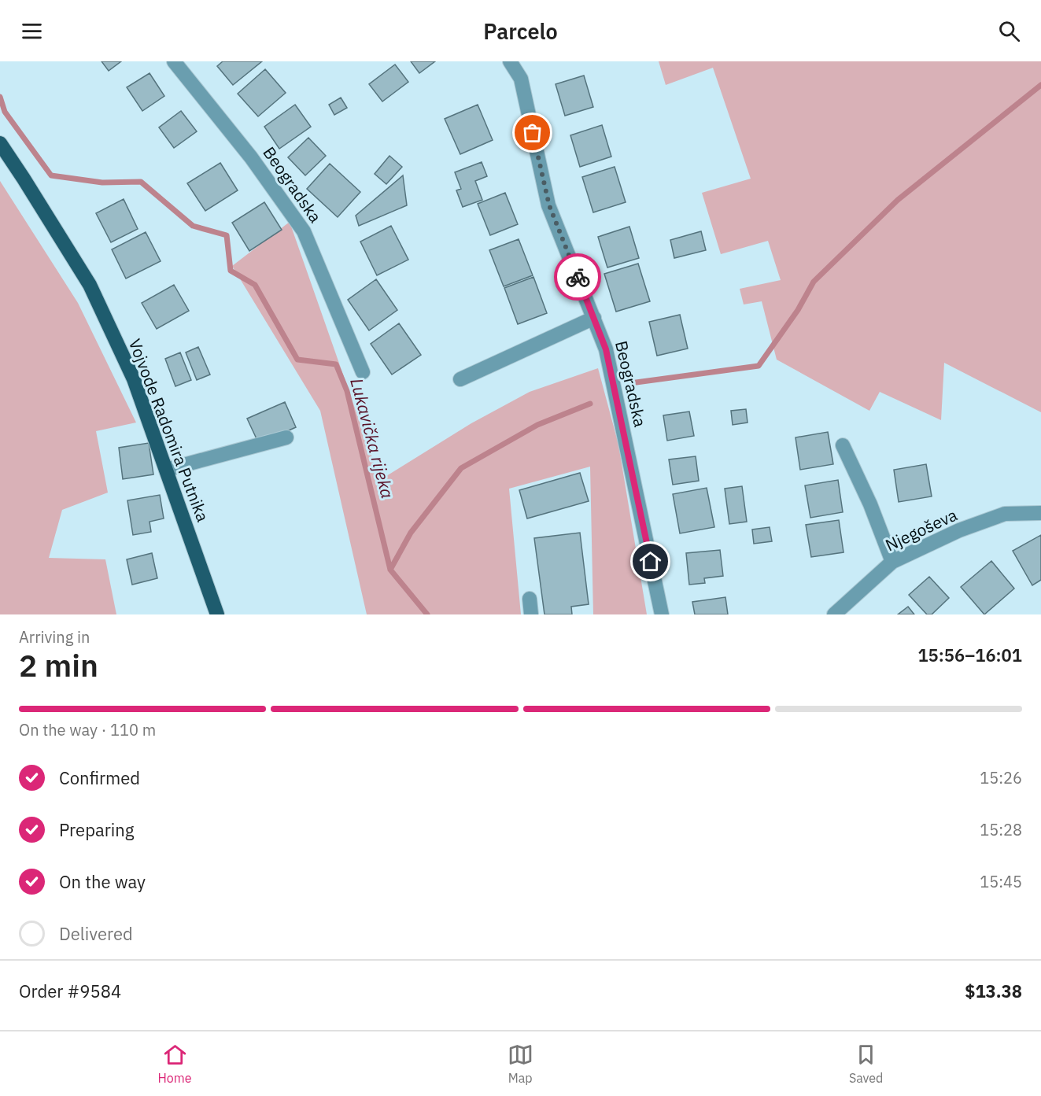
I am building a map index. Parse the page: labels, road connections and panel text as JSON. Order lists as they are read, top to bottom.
{
  "streets": {
    "main road": ["Vojvode Radomira Putnika"],
    "street": ["Beogradska", "Njegoševa"]
  },
  "water": ["Lukavička rijeka"],
  "page": {
    "header": "Parcelo",
    "heading": ["2 min", "Arriving in", "15:56–16:01"],
    "panel": ["Order #9584", "$13.38"],
    "bar": "On the way · 110 m",
    "list": [
      ["Confirmed", "15:26"],
      ["Preparing", "15:28"],
      ["On the way", "15:45"],
      "Delivered"
    ],
    "tabs": ["Home", "Map", "Saved"]
  }
}
